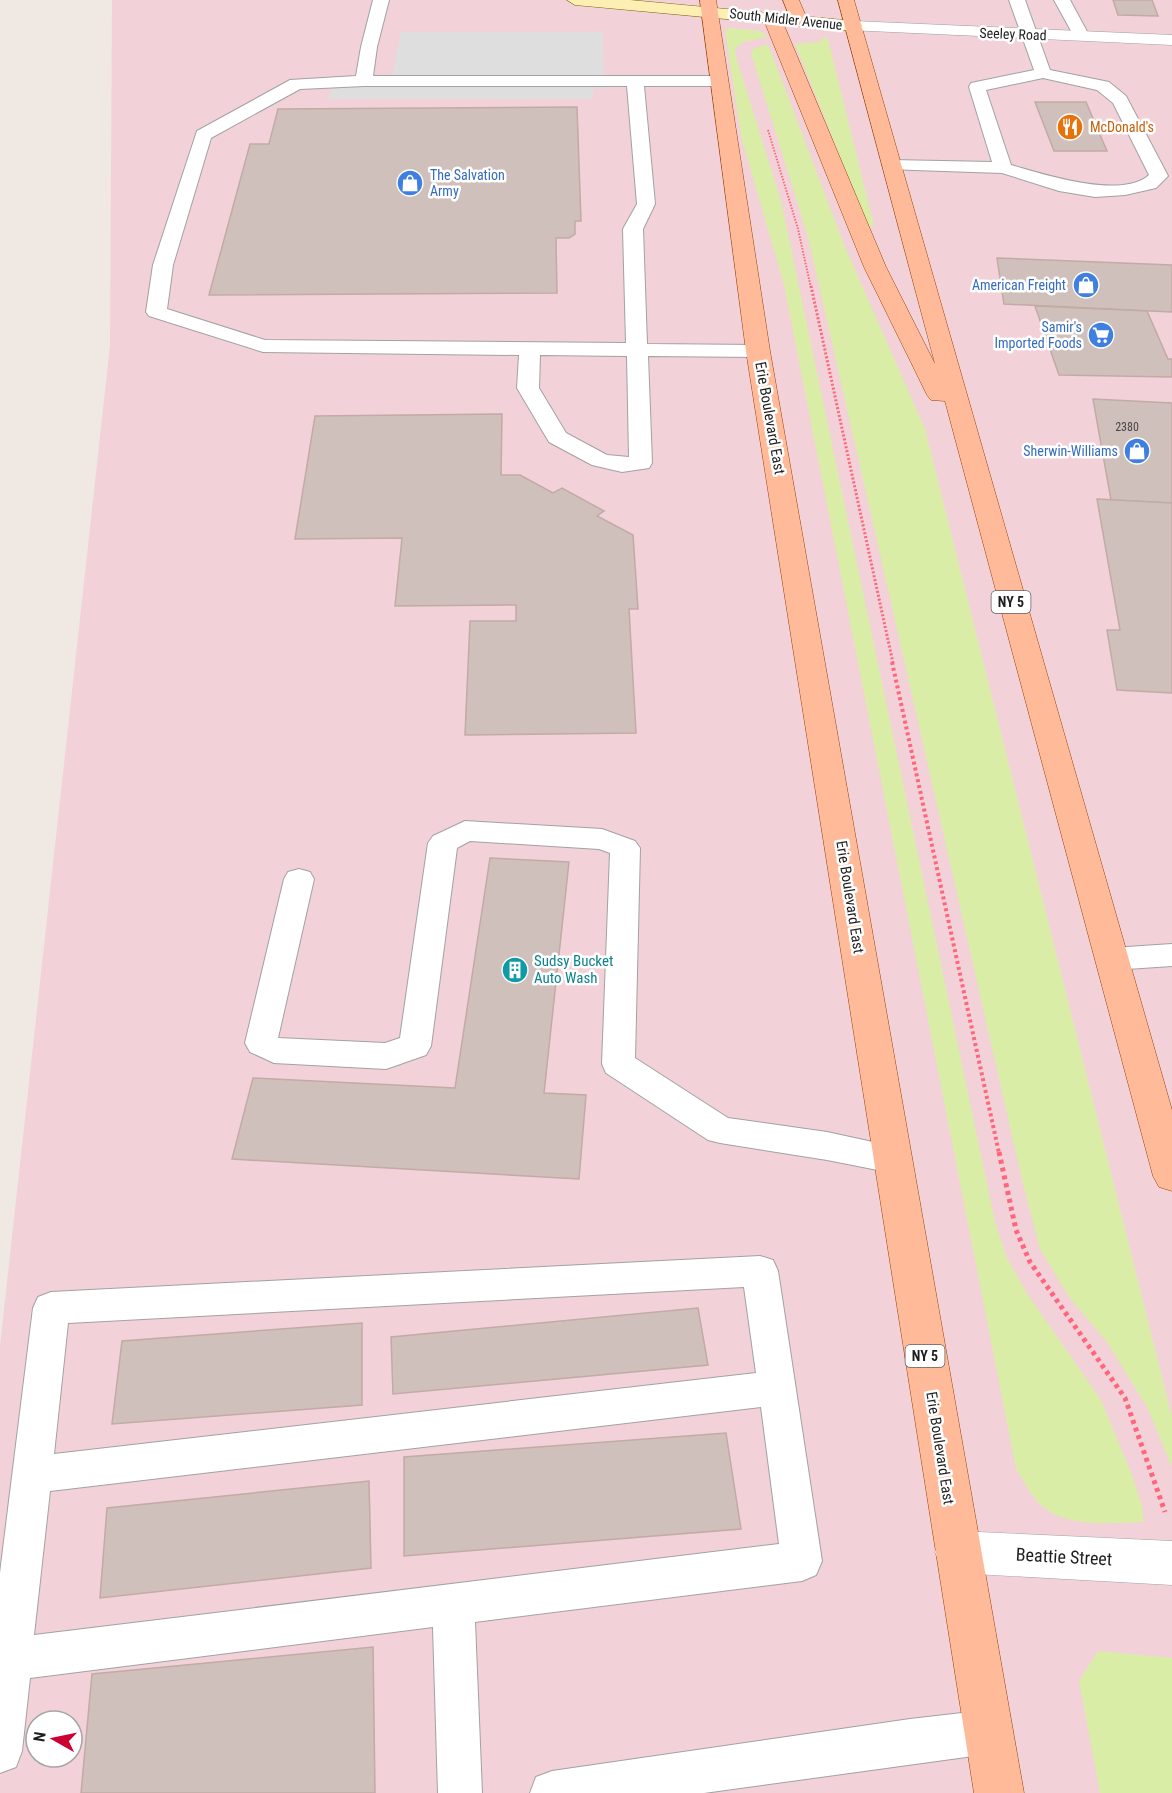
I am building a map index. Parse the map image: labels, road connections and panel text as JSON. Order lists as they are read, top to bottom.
{
  "streets": {
    "main road": ["South Midler Avenue", "Erie Boulevard East", "NY 5"],
    "street": ["Seeley Road", "Beattie Street"]
  },
  "crossings": [
    ["South Midler Avenue", "Seeley Road"],
    ["South Midler Avenue", "Erie Boulevard East"],
    ["South Midler Avenue", "NY 5"],
    ["Seeley Road", "NY 5"],
    ["Erie Boulevard East", "Beattie Street"]
  ],
  "places": {
    "restaurant": ["McDonald's"],
    "shop": ["The Salvation Army", "American Freight", "Sherwin-Williams"],
    "supermarket": ["Samir's Imported Foods"],
    "building": ["Sudsy Bucket Auto Wash"]
  },
  "house_numbers": ["2380"],
  "north": "left"
}
